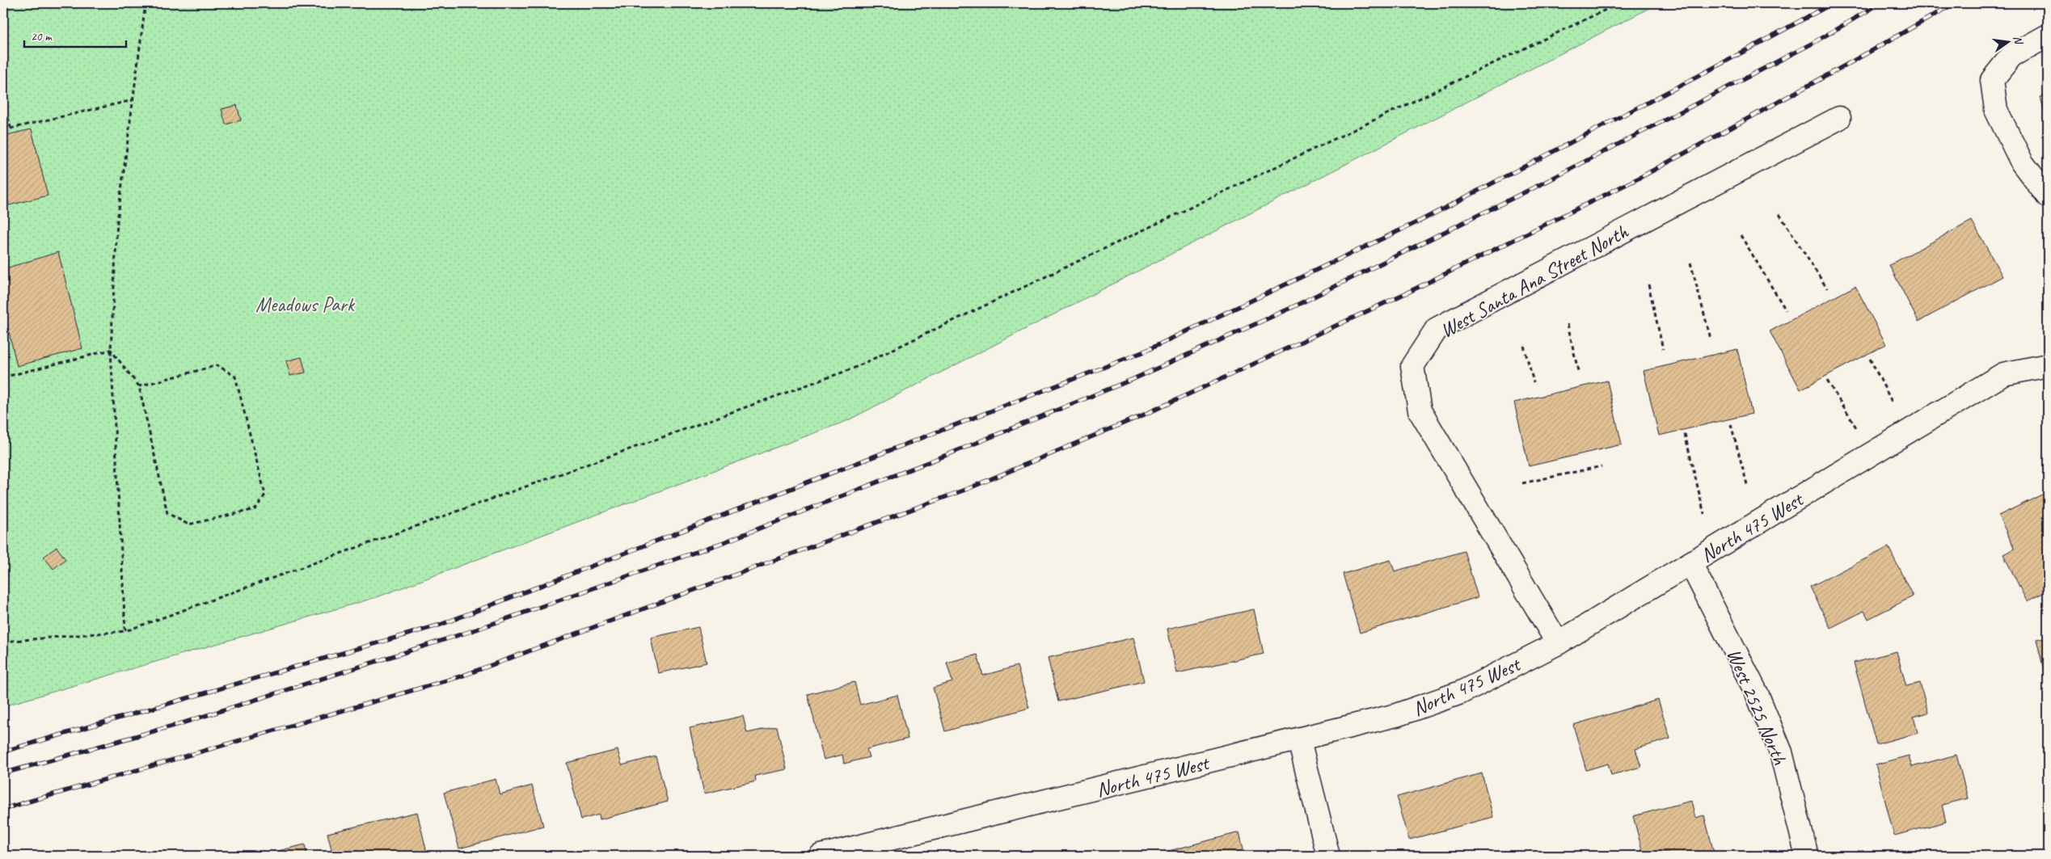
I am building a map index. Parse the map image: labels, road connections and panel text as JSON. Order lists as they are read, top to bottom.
{
  "streets": {
    "street": ["West Santa Ana Street North", "North 475 West", "West 2525 North"]
  },
  "crossings": [
    ["West Santa Ana Street North", "North 475 West"],
    ["North 475 West", "West 2525 North"]
  ],
  "parks": ["Meadows Park"],
  "scale_bar": "20 m",
  "north": "right"
}
